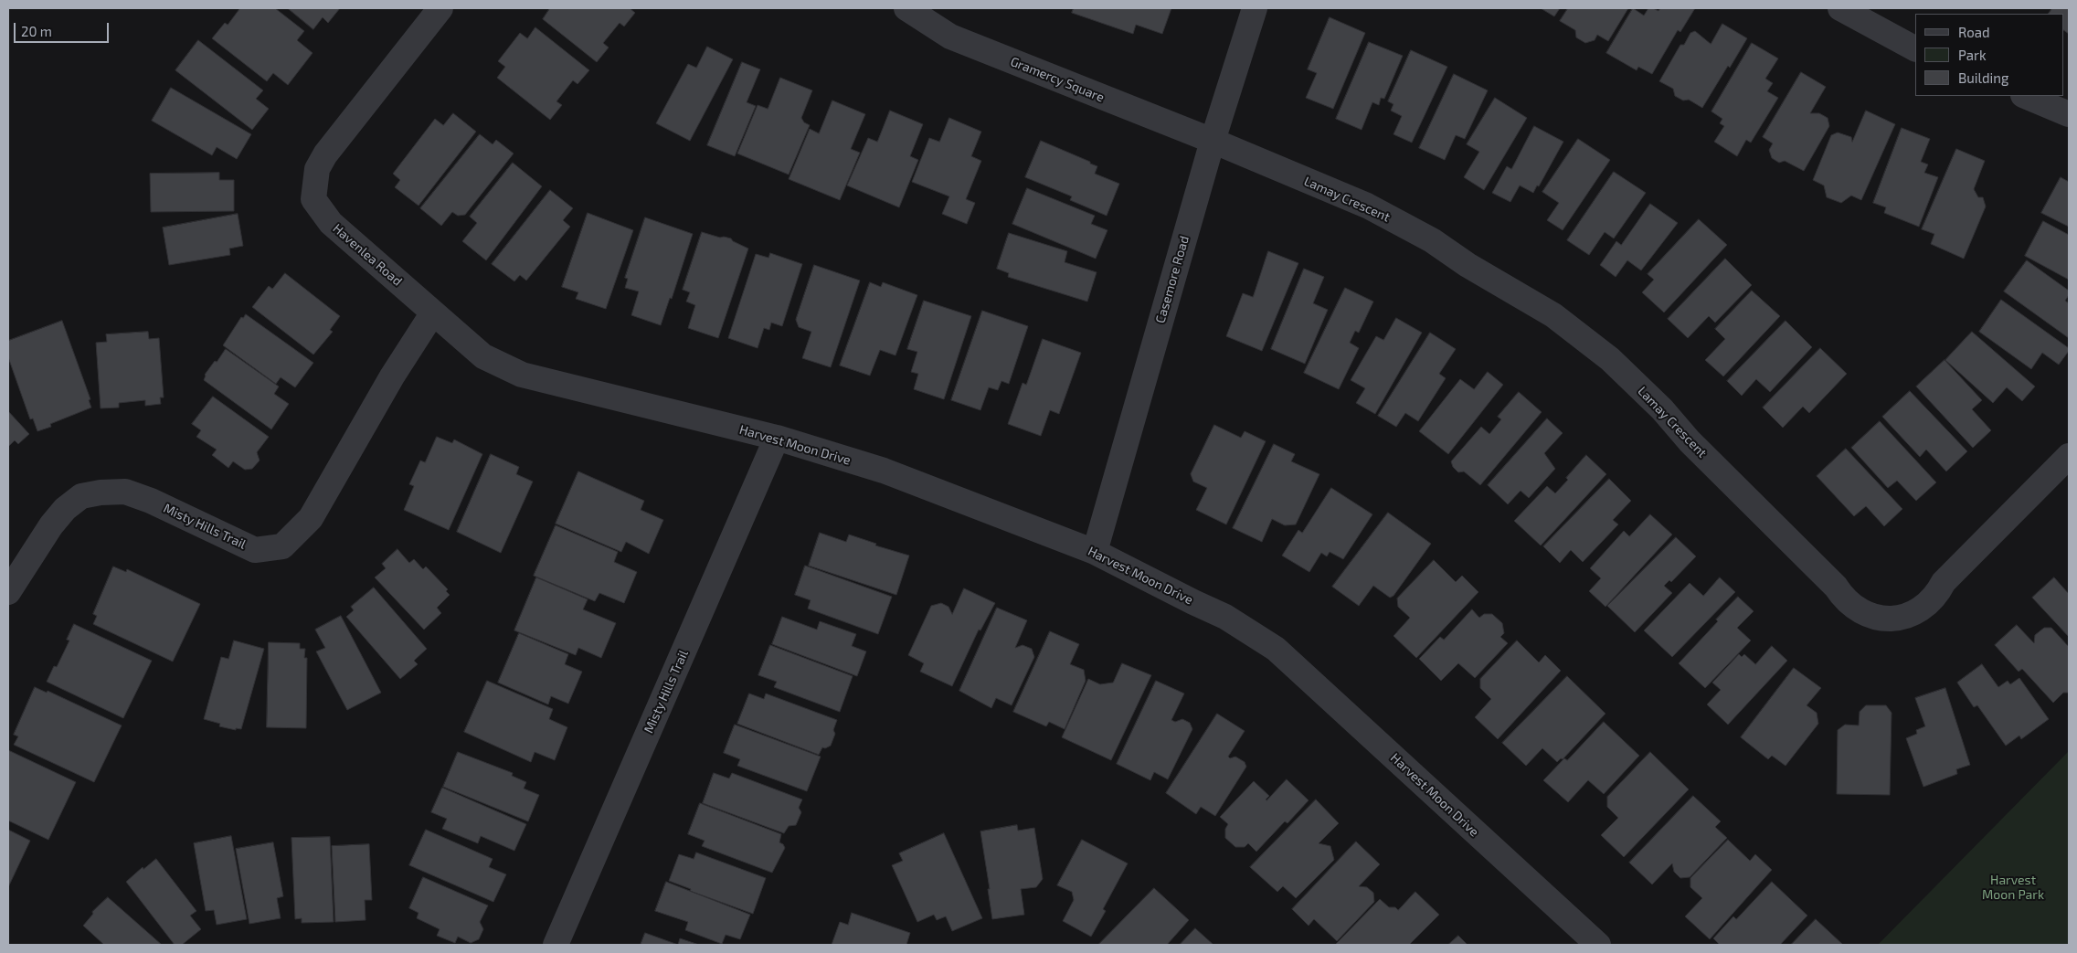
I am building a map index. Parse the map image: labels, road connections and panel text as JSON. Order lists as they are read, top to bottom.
{
  "streets": {
    "street": [
      "Gramercy Square",
      "Lamay Crescent",
      "Havenlea Road",
      "Casemore Road",
      "Harvest Moon Drive",
      "Misty Hills Trail"
    ]
  },
  "crossings": [
    ["Gramercy Square", "Lamay Crescent"],
    ["Gramercy Square", "Casemore Road"],
    ["Lamay Crescent", "Casemore Road"],
    ["Havenlea Road", "Harvest Moon Drive"],
    ["Havenlea Road", "Misty Hills Trail"],
    ["Casemore Road", "Harvest Moon Drive"],
    ["Harvest Moon Drive", "Misty Hills Trail"]
  ],
  "parks": ["Harvest Moon Park"],
  "legend": ["Road", "Park", "Building"],
  "scale_bar": "20 m"
}
